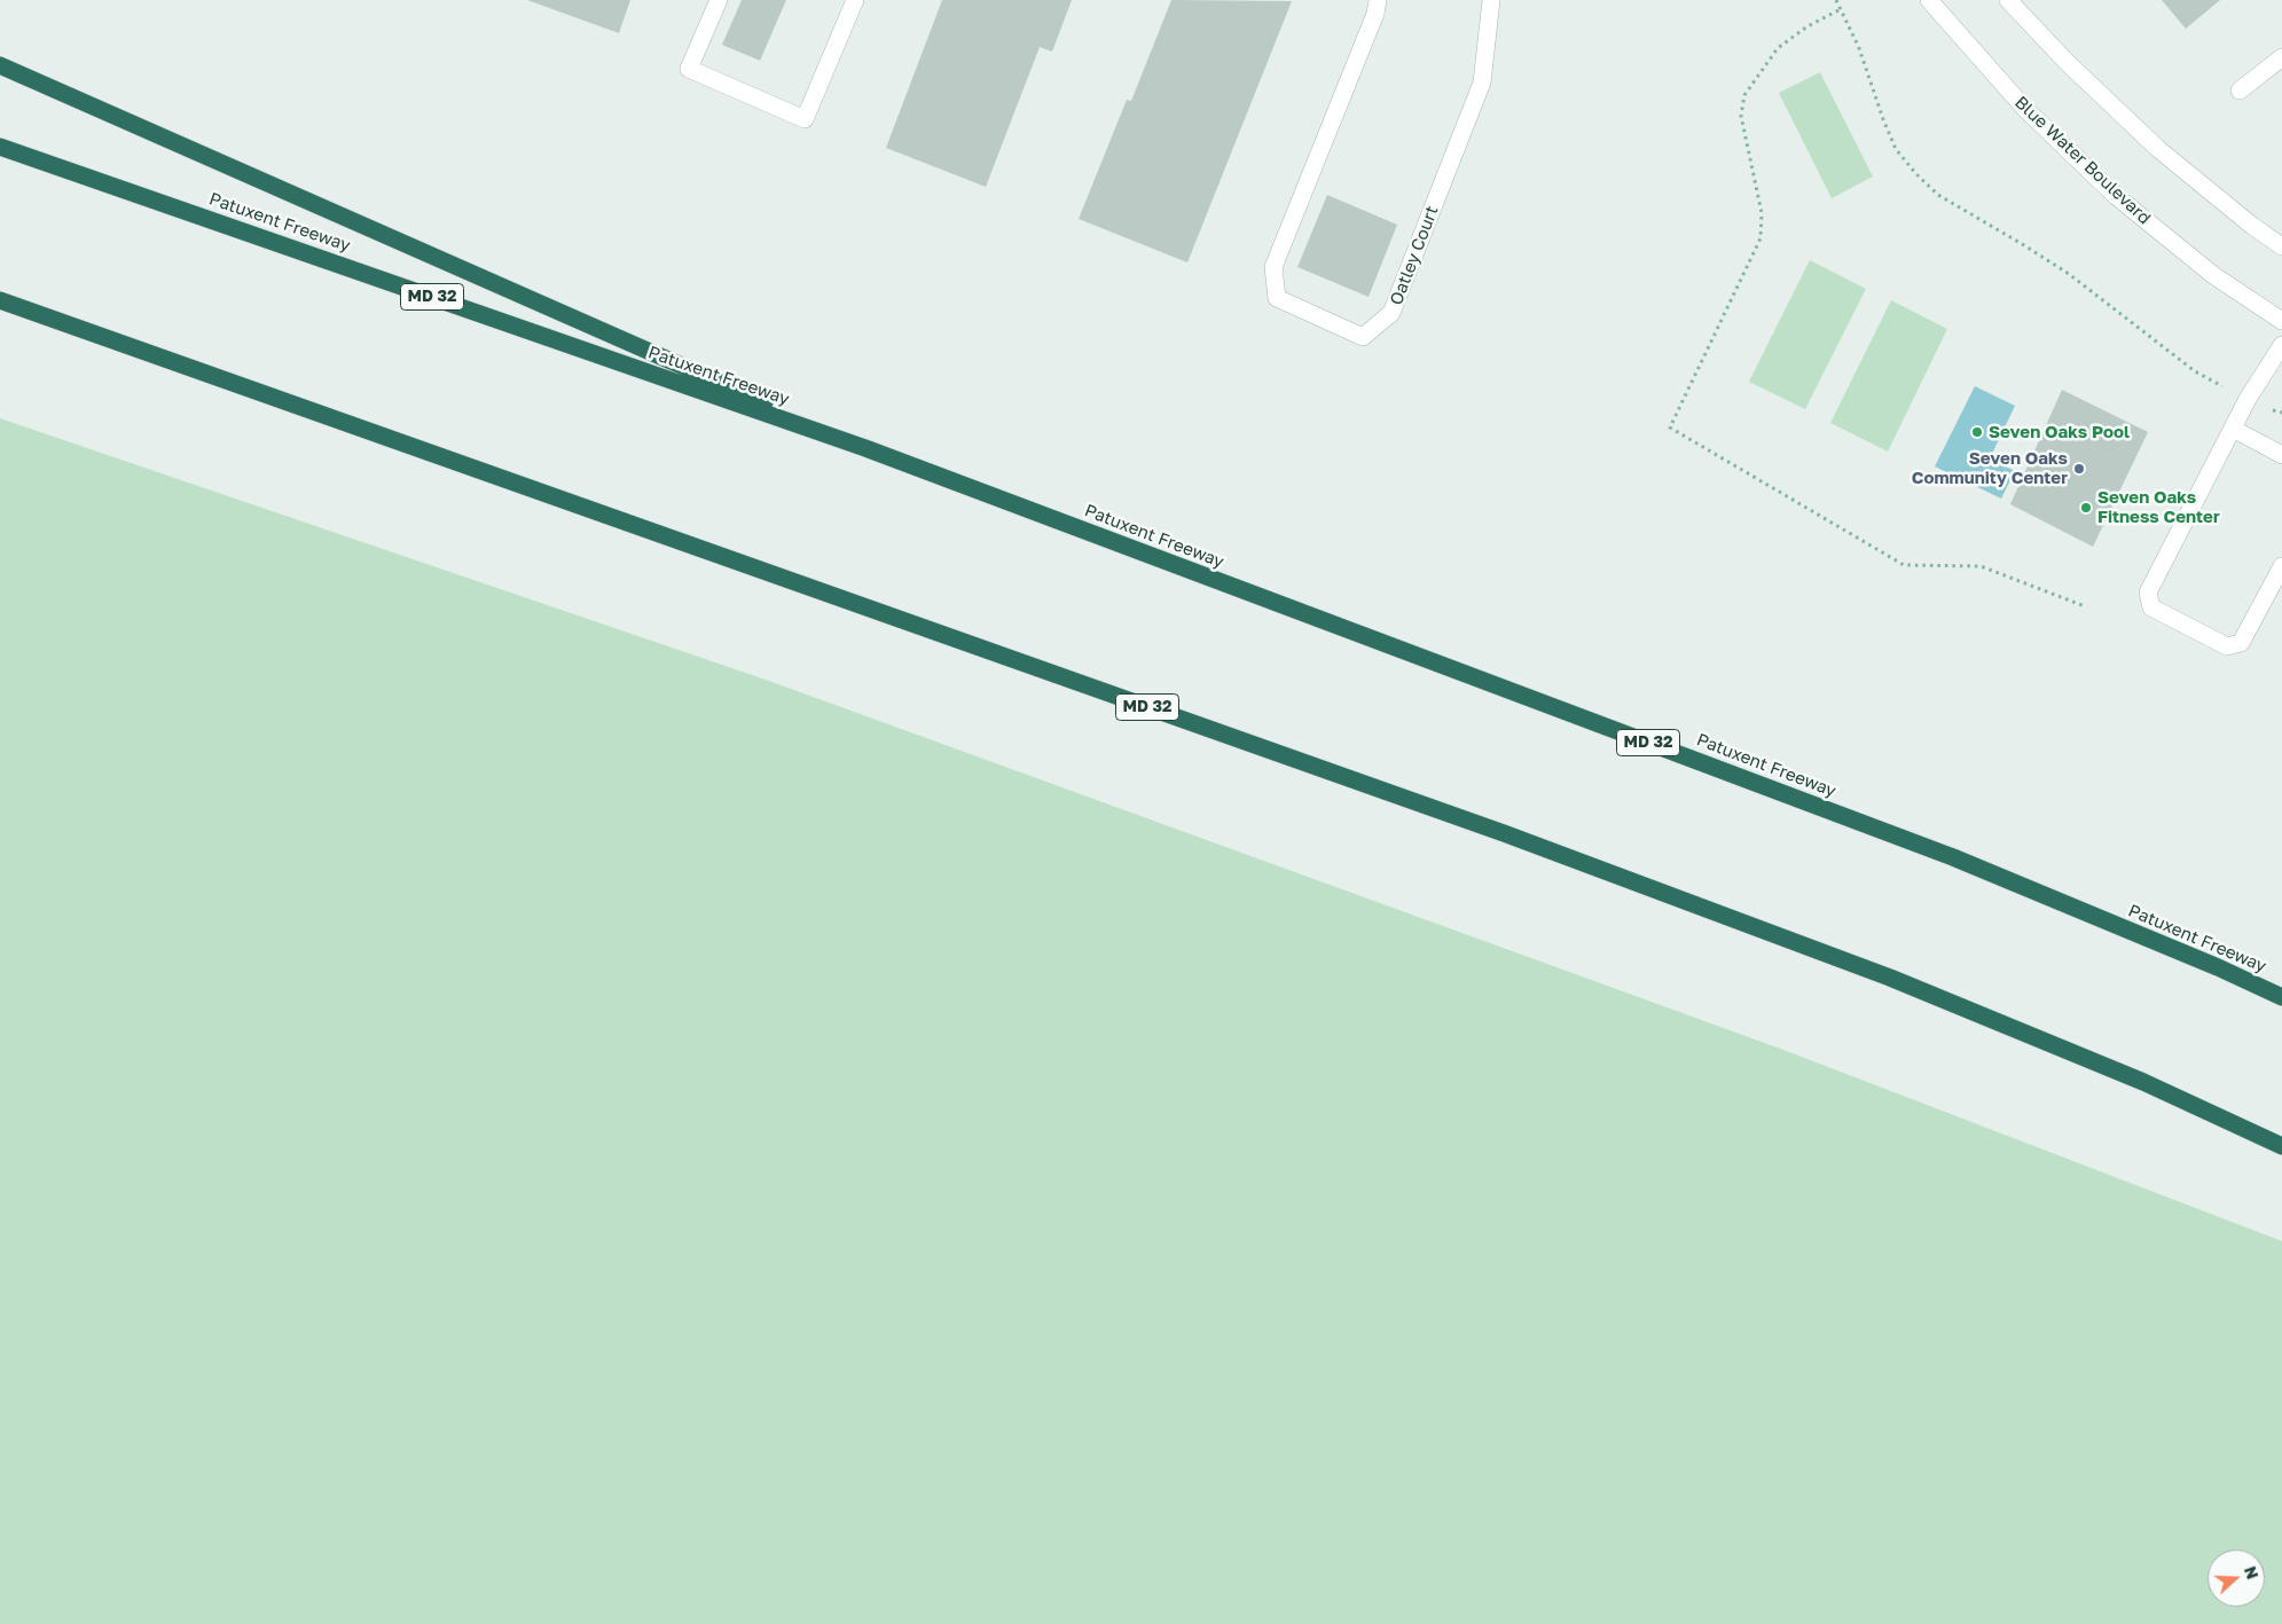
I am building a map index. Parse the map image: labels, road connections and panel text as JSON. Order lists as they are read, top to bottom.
{
  "streets": {
    "highway": ["Patuxent Freeway", "MD 32"],
    "street": ["Blue Water Boulevard", "Oatley Court"]
  },
  "places": ["Seven Oaks Pool", "Seven Oaks Community Center", "Seven Oaks Fitness Center"],
  "north": "right"
}
